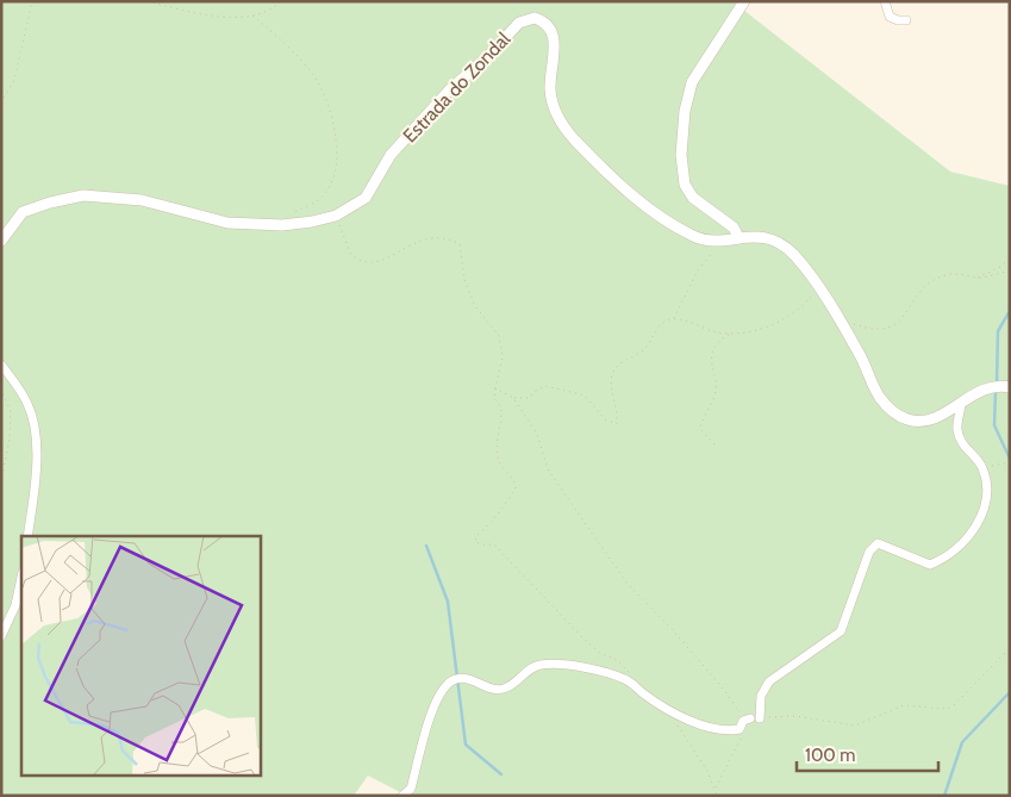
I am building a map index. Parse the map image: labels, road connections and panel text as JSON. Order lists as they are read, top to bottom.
{
  "streets": {
    "street": ["Estrada do Zondal"]
  },
  "scale_bar": "100 m"
}
